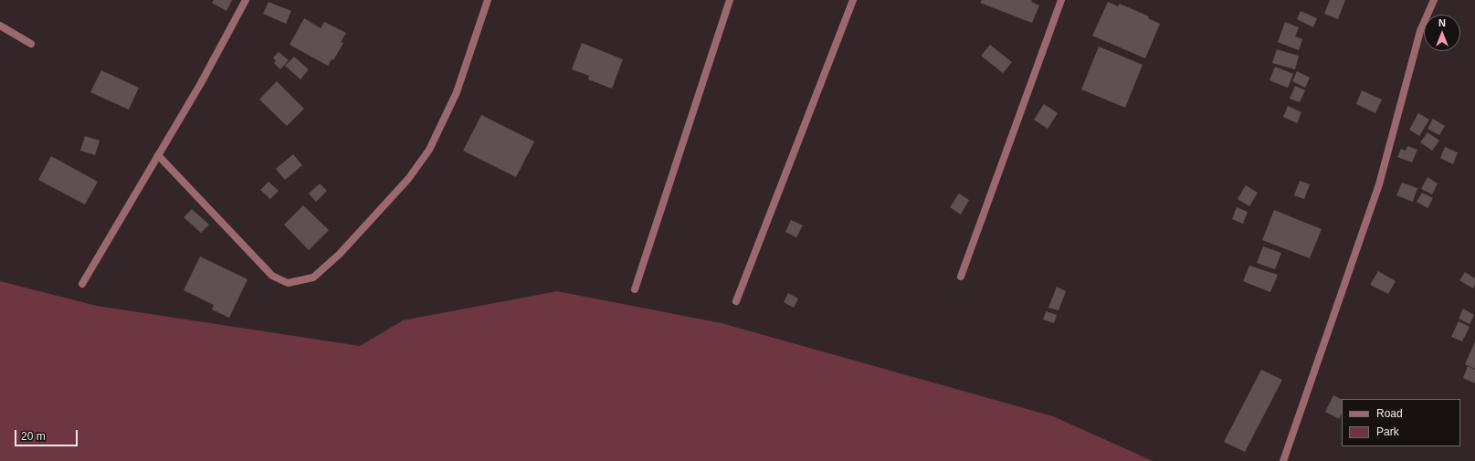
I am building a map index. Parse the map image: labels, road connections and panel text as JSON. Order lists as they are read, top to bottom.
{
  "legend": ["Road", "Park"],
  "scale_bar": "20 m",
  "north": "top"
}
